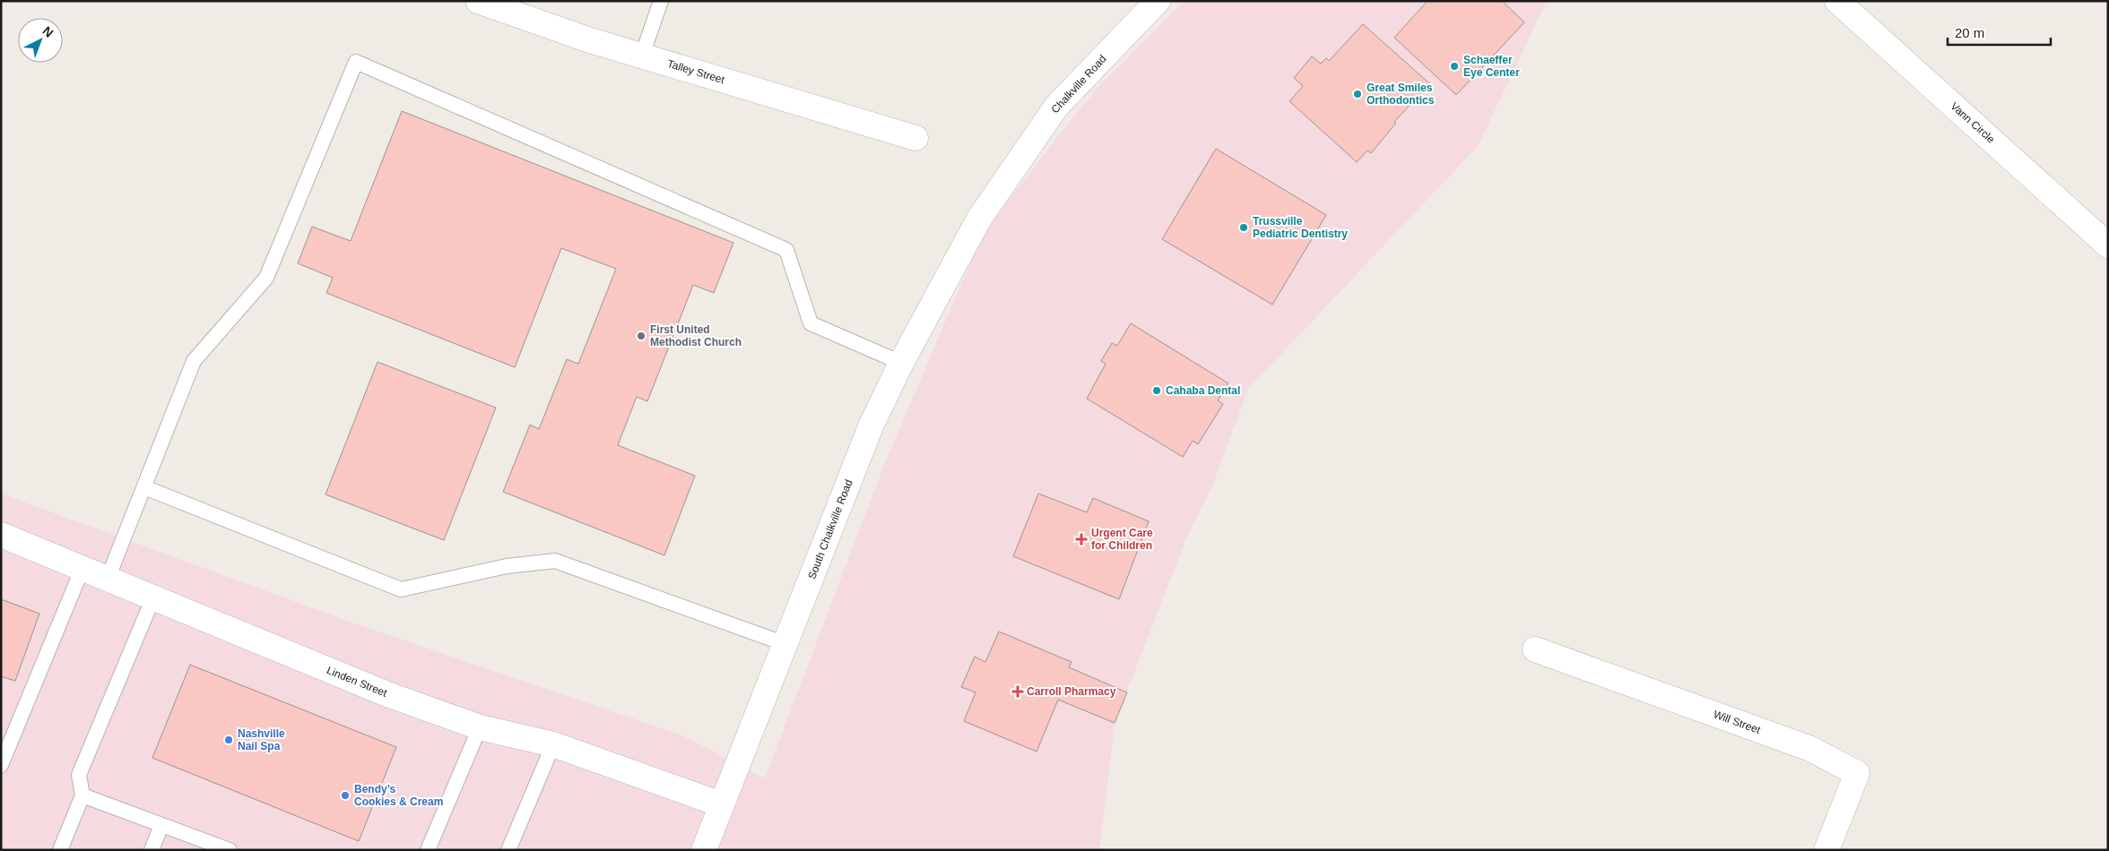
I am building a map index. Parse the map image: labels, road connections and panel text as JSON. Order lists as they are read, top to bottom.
{
  "streets": {
    "street": [
      "Talley Street",
      "Chalkville Road",
      "Vann Circle",
      "South Chalkville Road",
      "Linden Street",
      "Will Street"
    ]
  },
  "crossings": [
    ["Chalkville Road", "South Chalkville Road"],
    ["South Chalkville Road", "Linden Street"]
  ],
  "places": {
    "other": [
      "Schaeffer Eye Center",
      "Great Smiles Orthodontics",
      "Trussville Pediatric Dentistry",
      "First United Methodist Church",
      "Cahaba Dental",
      "Nashville Nail Spa",
      "Bendy’s Cookies & Cream"
    ],
    "health": ["Urgent Care for Children", "Carroll Pharmacy"]
  },
  "scale_bar": "20 m",
  "north": "top right"
}
